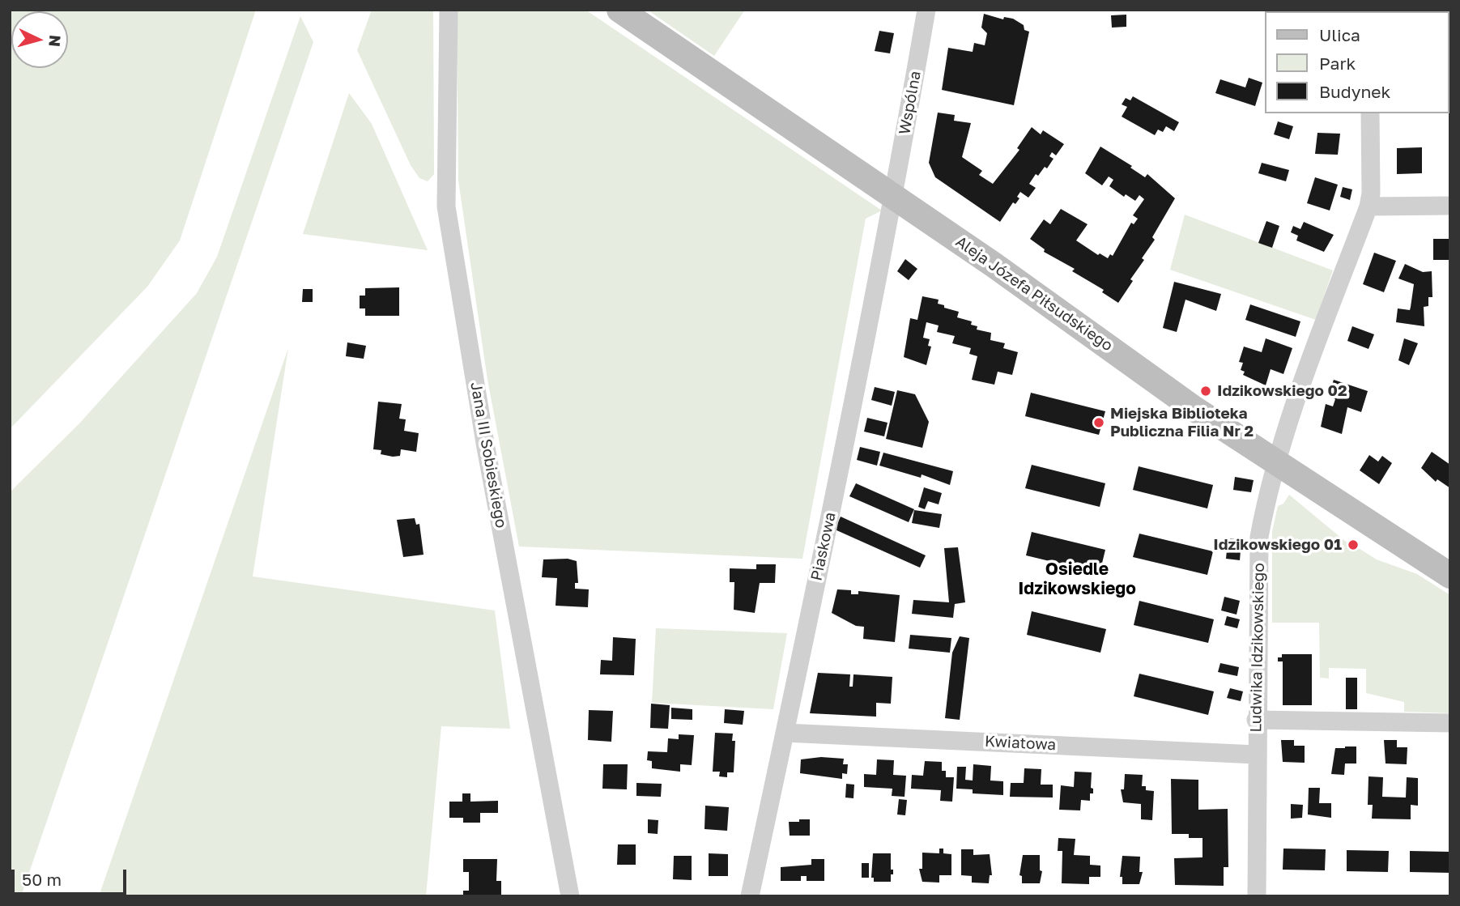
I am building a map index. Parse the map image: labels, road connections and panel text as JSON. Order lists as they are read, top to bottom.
{
  "streets": {
    "main road": ["Aleja Józefa Piłsudskiego"],
    "street": [
      "Wspólna",
      "Jana III Sobieskiego",
      "Piaskowa",
      "Ludwika Idzikowskiego",
      "Kwiatowa"
    ]
  },
  "crossings": [
    ["Wspólna", "Aleja Józefa Piłsudskiego"],
    ["Wspólna", "Piaskowa"],
    ["Aleja Józefa Piłsudskiego", "Piaskowa"],
    ["Aleja Józefa Piłsudskiego", "Ludwika Idzikowskiego"],
    ["Piaskowa", "Kwiatowa"],
    ["Ludwika Idzikowskiego", "Kwiatowa"]
  ],
  "districts": ["Osiedle Idzikowskiego"],
  "places": ["Idzikowskiego 02", "Miejska Biblioteka Publiczna Filia Nr 2", "Idzikowskiego 01"],
  "legend": ["Ulica", "Park", "Budynek"],
  "scale_bar": "50 m",
  "north": "right"
}
